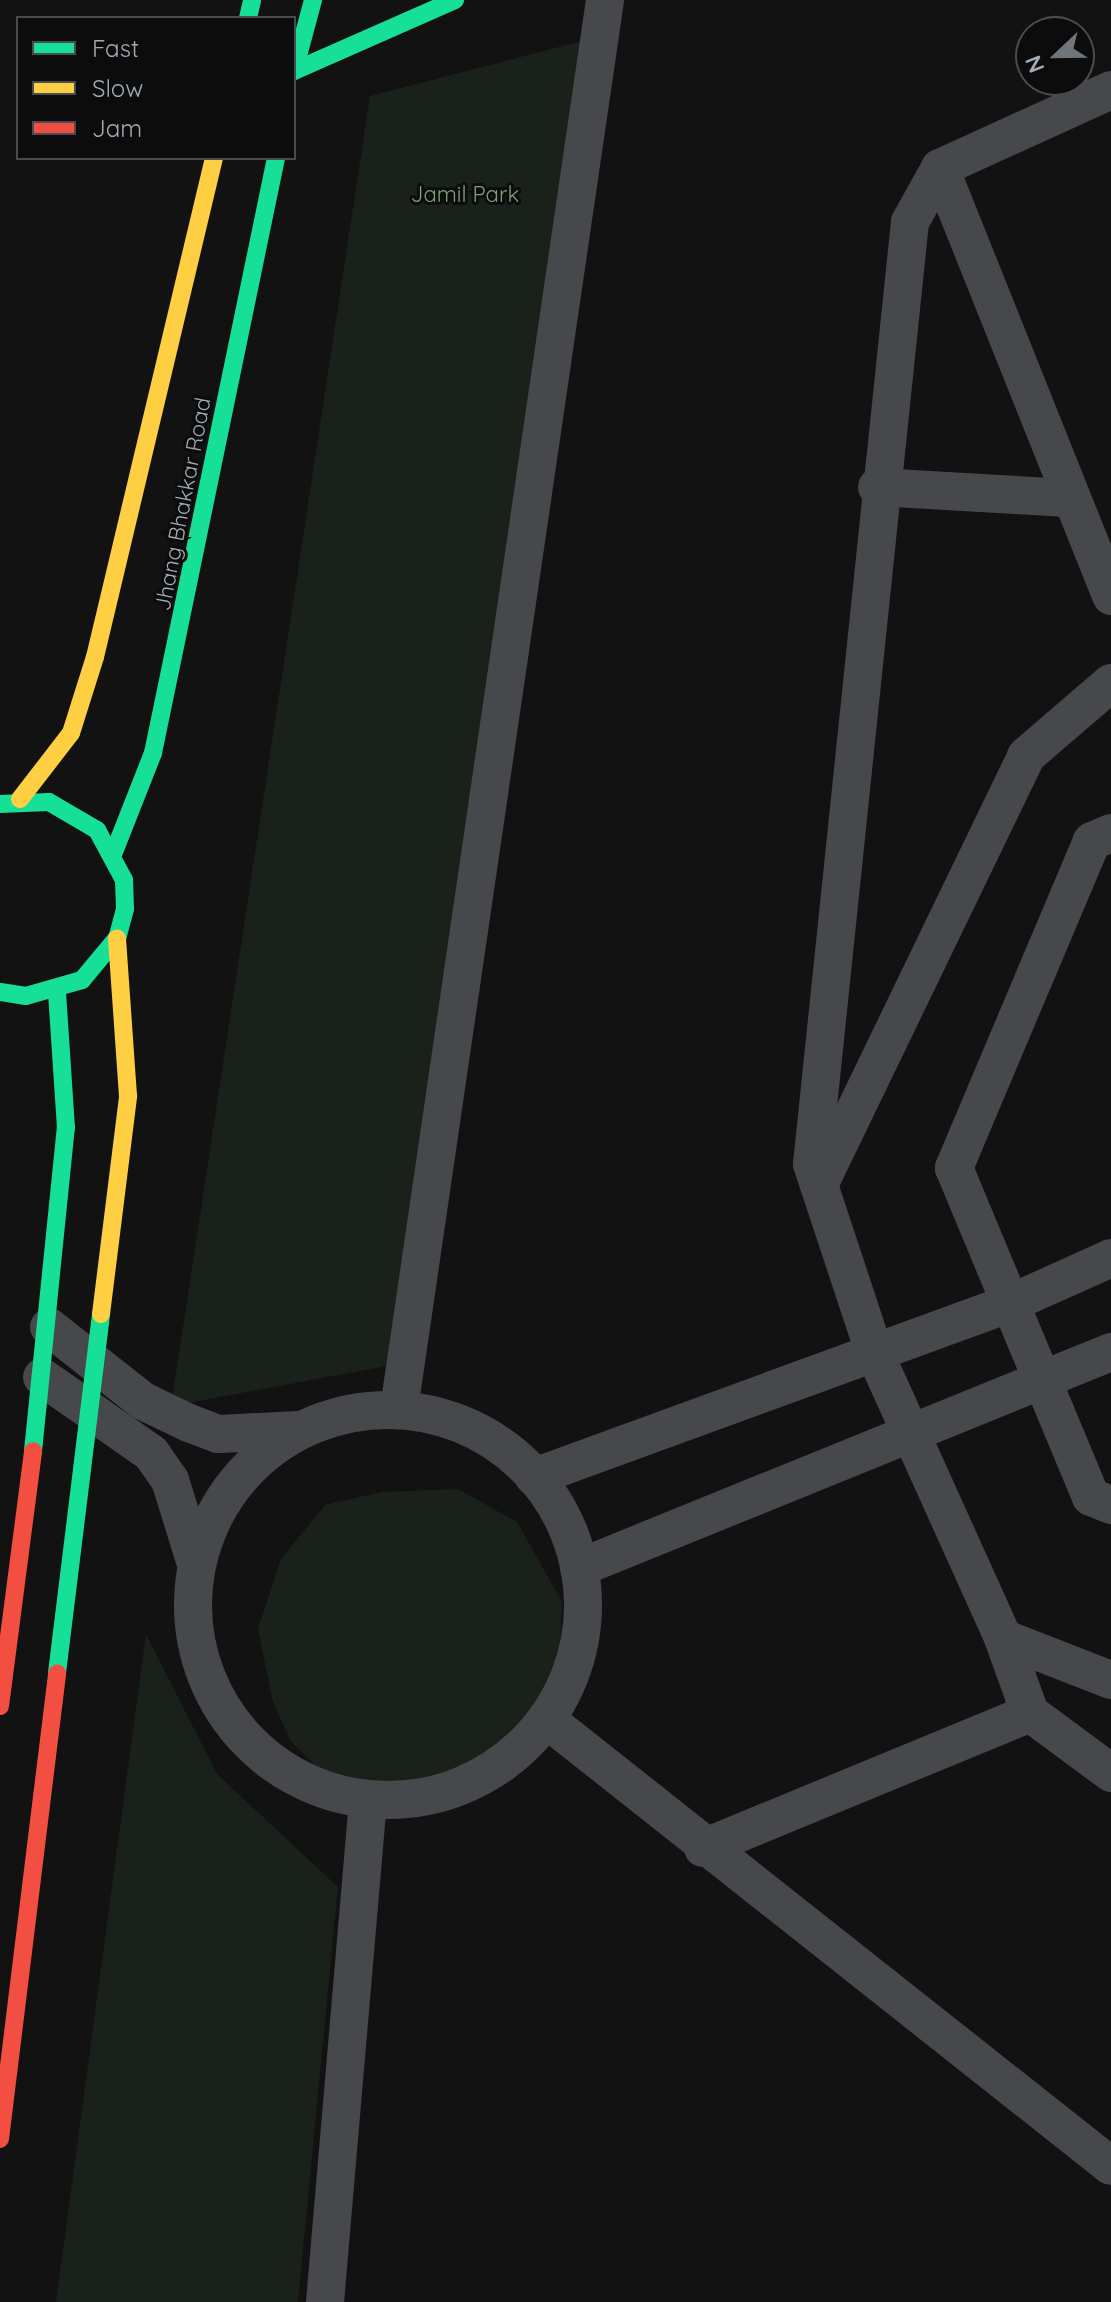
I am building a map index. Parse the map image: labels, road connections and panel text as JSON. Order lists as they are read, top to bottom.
{
  "streets": {
    "main road": ["Jhang Bhakkar Road"]
  },
  "parks": ["Jamil Park"],
  "legend": ["Fast", "Slow", "Jam"],
  "north": "left"
}
